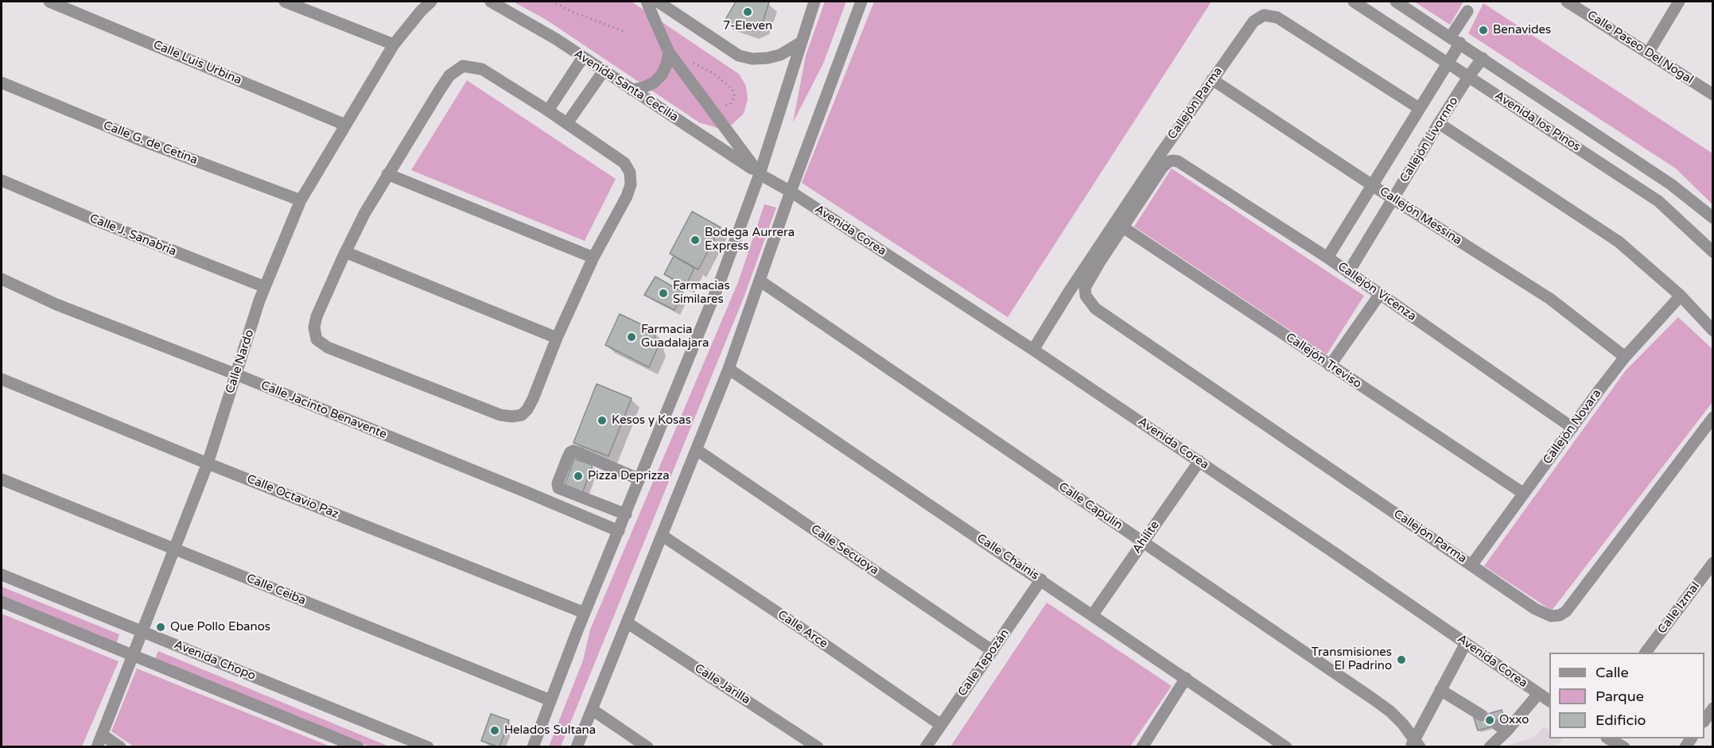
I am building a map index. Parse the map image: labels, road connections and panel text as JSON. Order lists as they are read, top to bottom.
{
  "streets": {
    "street": [
      "Calle Paseo Del Nogal",
      "Calle Luis Urbina",
      "Avenida Santa Cecilia",
      "Callejón Parma",
      "Avenida los Pinos",
      "Callejón Livornno",
      "Calle G. de Cetina",
      "Callejón Messina",
      "Avenida Corea",
      "Calle J. Sanabria",
      "Callejón Vicenza",
      "Callejón Treviso",
      "Calle Nardo",
      "Calle Jacinto Benavente",
      "Callejón Novara",
      "Calle Octavio Paz",
      "Calle Capulín",
      "Ahilite",
      "Calle Secuoya",
      "Calle Chainis",
      "Calle Ceiba",
      "Calle Izmal",
      "Calle Arce",
      "Avenida Chopo",
      "Calle Tepozán",
      "Calle Jarilla"
    ]
  },
  "crossings": [
    ["Calle Luis Urbina", "Calle Nardo"],
    ["Avenida Santa Cecilia", "Avenida Corea"],
    ["Callejón Parma", "Callejón Livornno"],
    ["Callejón Parma", "Callejón Messina"],
    ["Callejón Parma", "Avenida Corea"],
    ["Callejón Parma", "Callejón Vicenza"],
    ["Callejón Parma", "Callejón Treviso"],
    ["Callejón Parma", "Callejón Novara"],
    ["Avenida los Pinos", "Callejón Livornno"],
    ["Callejón Livornno", "Callejón Messina"],
    ["Callejón Livornno", "Callejón Vicenza"],
    ["Calle G. de Cetina", "Calle Nardo"],
    ["Callejón Messina", "Callejón Novara"],
    ["Avenida Corea", "Ahilite"],
    ["Calle J. Sanabria", "Calle Nardo"],
    ["Callejón Vicenza", "Callejón Treviso"],
    ["Callejón Vicenza", "Callejón Novara"],
    ["Callejón Treviso", "Callejón Novara"],
    ["Calle Nardo", "Calle Jacinto Benavente"],
    ["Calle Nardo", "Calle Octavio Paz"],
    ["Calle Nardo", "Calle Ceiba"],
    ["Calle Nardo", "Avenida Chopo"],
    ["Calle Capulín", "Ahilite"],
    ["Ahilite", "Calle Chainis"],
    ["Calle Secuoya", "Calle Tepozán"],
    ["Calle Chainis", "Calle Tepozán"],
    ["Calle Arce", "Calle Tepozán"]
  ],
  "places": [
    "7-Eleven",
    "Benavides",
    "Bodega Aurrera Express",
    "Farmacias Similares",
    "Farmacia Guadalajara",
    "Kesos y Kosas",
    "Pizza Deprizza",
    "Que Pollo Ebanos",
    "Transmisiones El Padrino",
    "Oxxo",
    "Helados Sultana"
  ],
  "legend": ["Calle", "Parque", "Edificio"]
}
